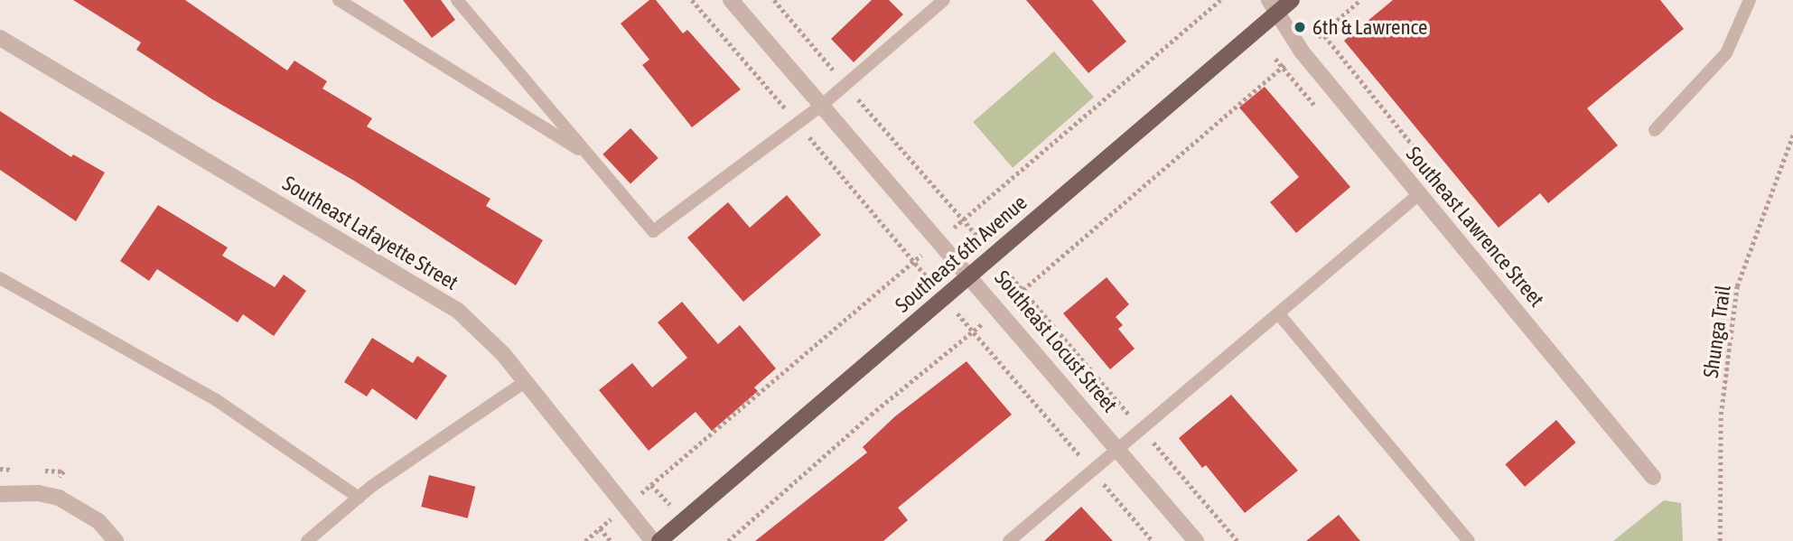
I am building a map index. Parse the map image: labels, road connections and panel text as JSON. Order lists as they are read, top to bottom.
{
  "streets": {
    "main road": ["Southeast 6th Avenue"],
    "street": ["Southeast Lawrence Street", "Southeast Lafayette Street", "Southeast Locust Street"],
    "path": ["Shunga Trail"]
  },
  "crossings": [
    ["Southeast Lawrence Street", "Southeast 6th Avenue"],
    ["Southeast 6th Avenue", "Southeast Locust Street"]
  ],
  "places": ["6th & Lawrence"]
}
